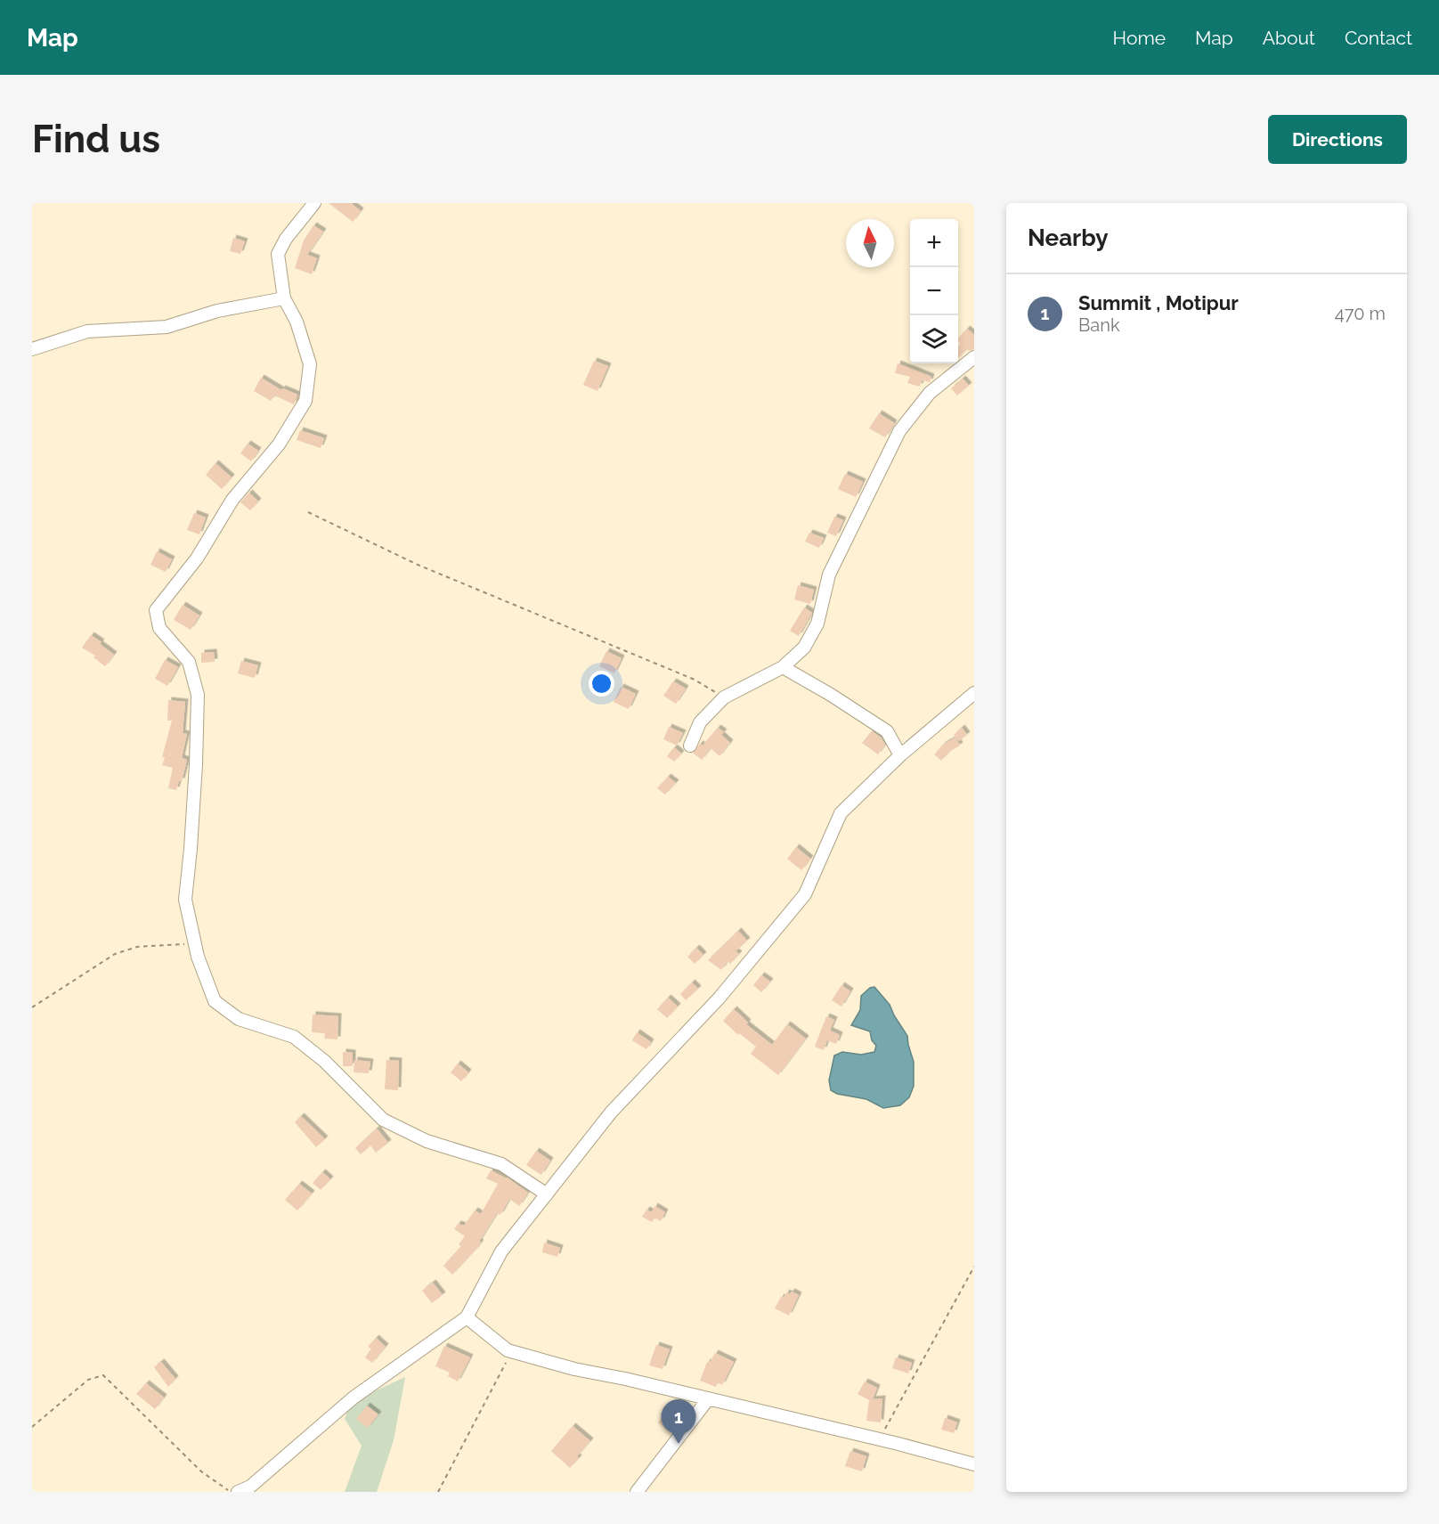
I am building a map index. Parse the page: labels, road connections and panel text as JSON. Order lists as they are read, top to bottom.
{
  "north": "top",
  "page": {
    "header": "Map",
    "nav": [
      "Home",
      "Map",
      "About",
      "Contact"
    ],
    "buttons": "Directions",
    "title": "Find us",
    "heading": "Nearby",
    "map_buttons": ["+", "−"],
    "list": [
      {
        "mark": "1",
        "name": "Summit , Motipur",
        "note": "Bank",
        "value": "470 m"
      }
    ],
    "pins": "1"
  }
}
